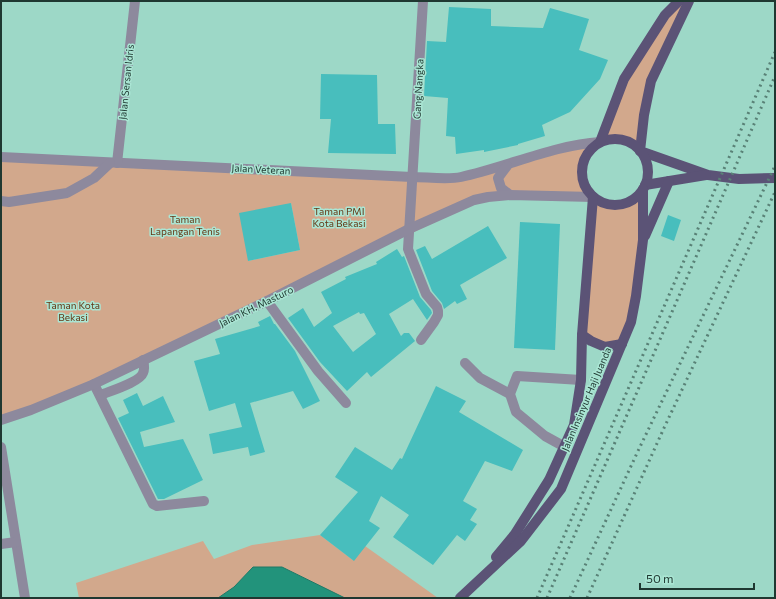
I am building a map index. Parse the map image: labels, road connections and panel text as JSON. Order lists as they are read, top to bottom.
{
  "streets": {
    "main road": ["Jalan Insinyur Haji Juanda"],
    "street": [
      "Jalan Sersan Idris",
      "Gang Nangka",
      "Jalan Veteran",
      "Jalan KH. Masturo"
    ]
  },
  "crossings": [
    ["Jalan Sersan Idris", "Jalan Veteran"],
    ["Gang Nangka", "Jalan Veteran"],
    ["Jalan Veteran", "Jalan KH. Masturo"],
    ["Jalan Veteran", "Jalan Insinyur Haji Juanda"],
    ["Jalan KH. Masturo", "Jalan Insinyur Haji Juanda"]
  ],
  "parks": ["Taman PMI Kota Bekasi", "Taman Lapangan Tenis", "Taman Kota Bekasi"],
  "scale_bar": "50 m"
}
